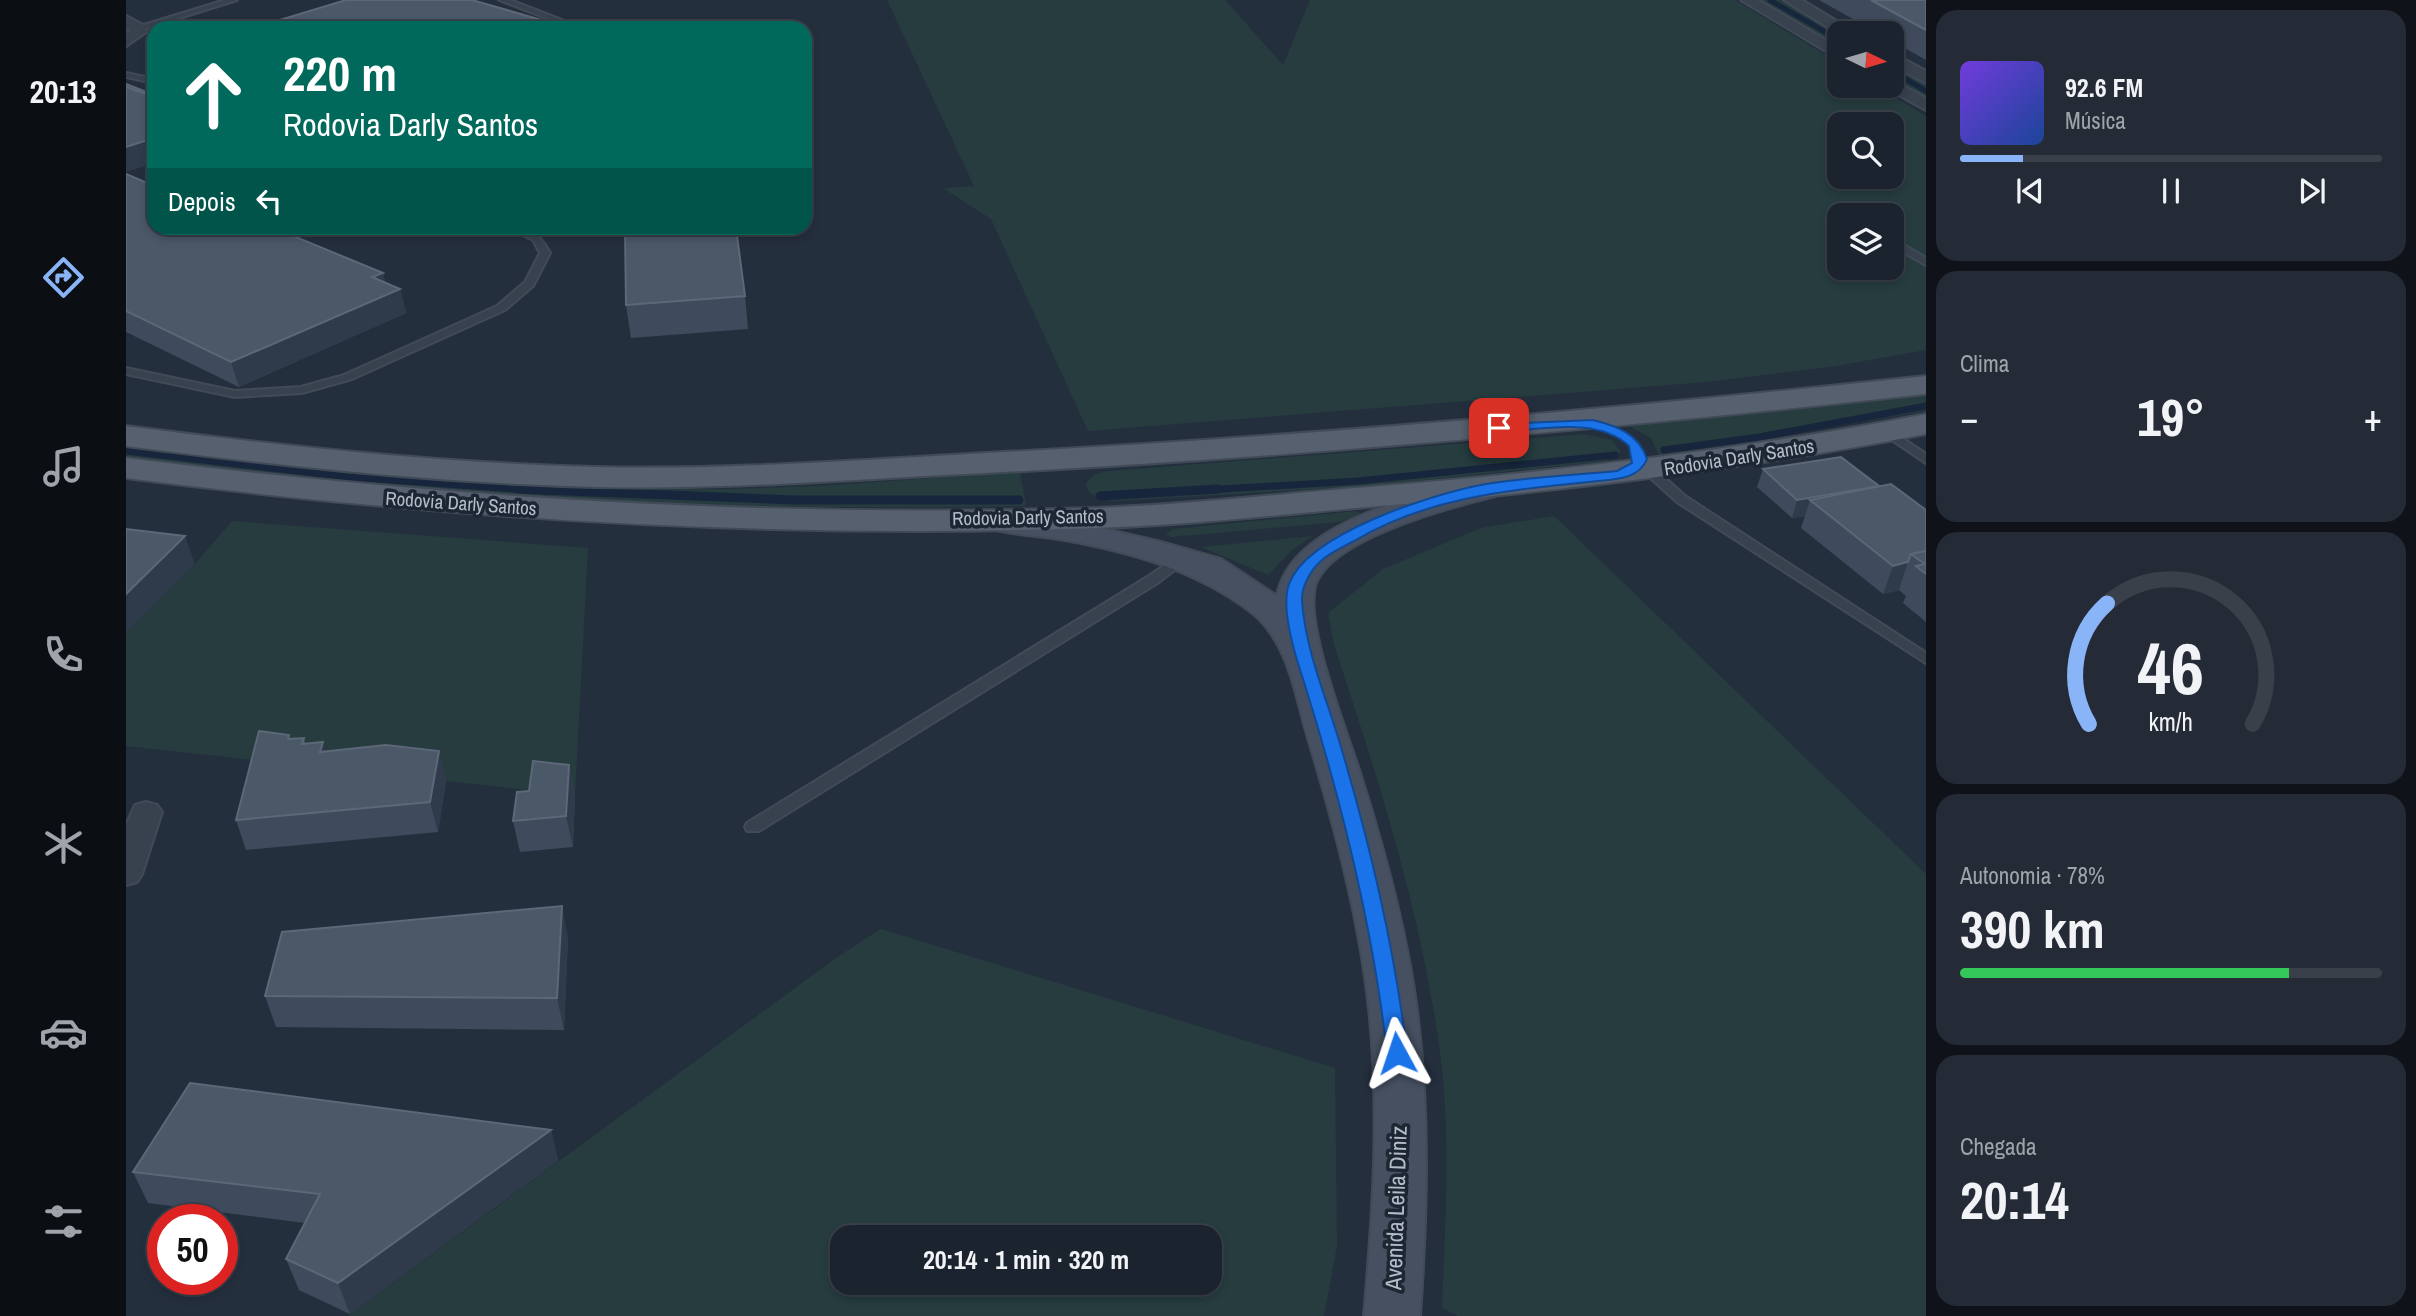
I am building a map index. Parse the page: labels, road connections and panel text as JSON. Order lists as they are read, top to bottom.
{
  "streets": {
    "main road": ["Rodovia Darly Santos", "Avenida Leila Diniz"]
  },
  "crossings": [
    ["Rodovia Darly Santos", "Avenida Leila Diniz"]
  ],
  "north": "right",
  "page": {
    "tabs": "20:13",
    "turn": ["220 m", "Rodovia Darly Santos"],
    "song": ["92.6 FM", "Música"],
    "then": "Depois",
    "tile": [
      "Clima",
      ["Autonomia · 78%", "390 km"],
      ["Chegada", "20:14"]
    ],
    "heat": ["−", "19°", "+"],
    "limit": "50",
    "trip": "20:14 · 1 min · 320 m",
    "gauge": ["46", "km/h"]
  }
}
